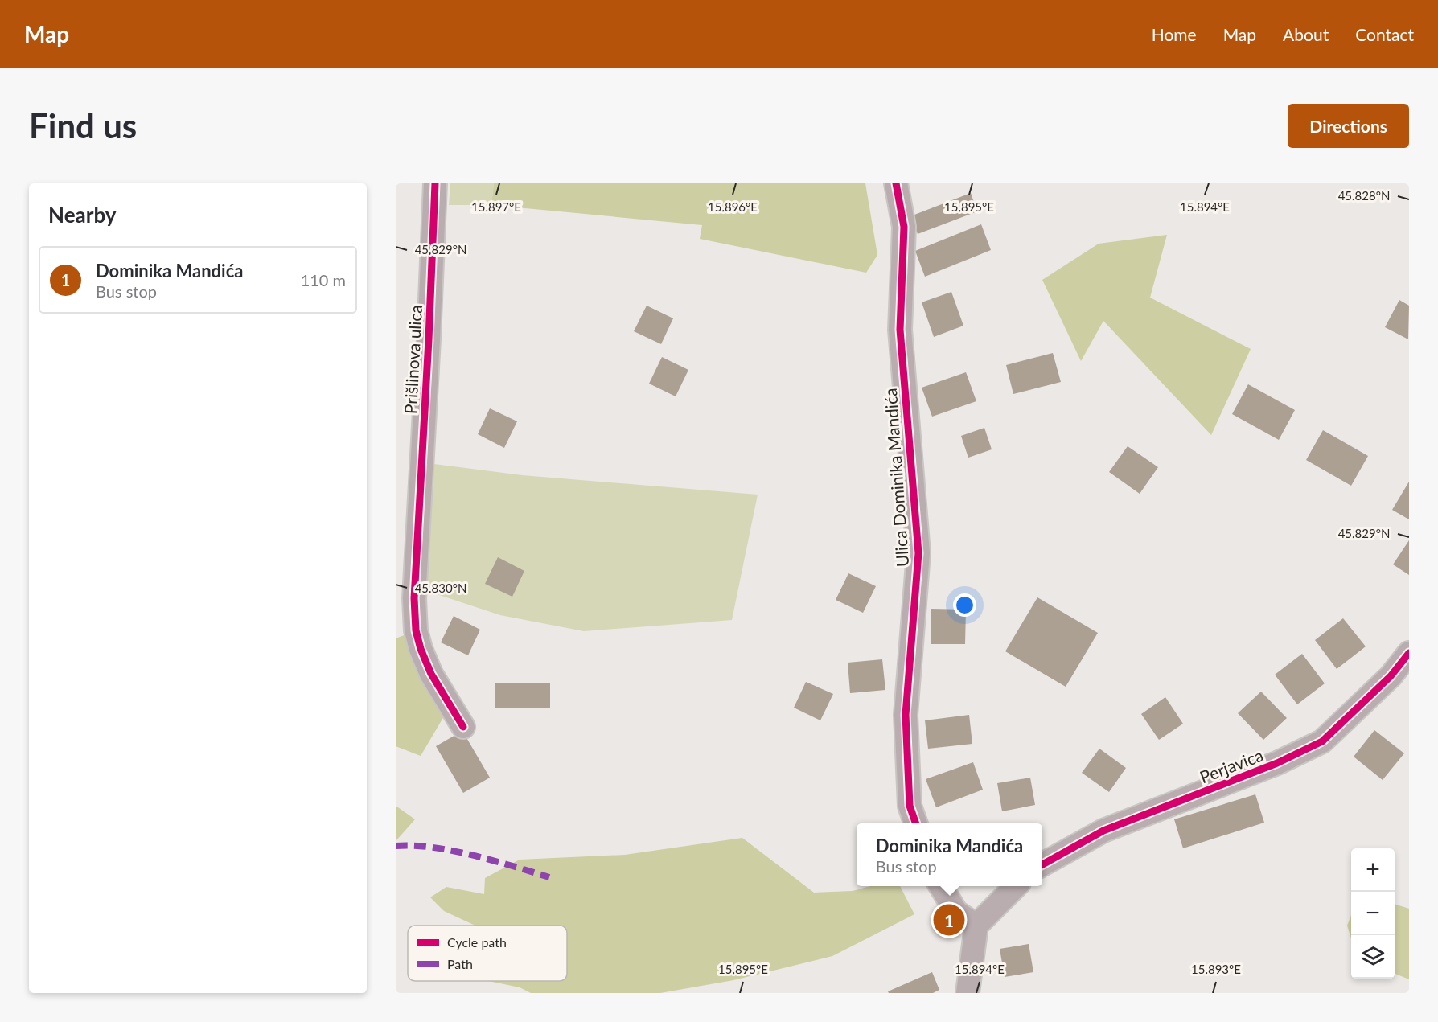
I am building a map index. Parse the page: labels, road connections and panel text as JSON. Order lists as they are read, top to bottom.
{
  "streets": {
    "street": ["Prišlinova ulica", "Ulica Dominika Mandića", "Perjavica"]
  },
  "legend": ["Cycle path", "Path"],
  "page": {
    "header": "Map",
    "nav": [
      "Home",
      "Map",
      "About",
      "Contact"
    ],
    "buttons": "Directions",
    "title": "Find us",
    "heading": "Nearby",
    "list": [
      {
        "mark": "1",
        "name": "Dominika Mandića",
        "note": "Bus stop",
        "value": "110 m"
      }
    ],
    "popup": ["Dominika Mandića", "Bus stop"],
    "map_buttons": ["+", "−"],
    "pins": "1"
  },
  "coordinates": [
    "45.828°N",
    "15.897°E",
    "15.896°E",
    "15.895°E",
    "15.894°E",
    "45.829°N",
    "45.830°N",
    "15.893°E"
  ]
}
